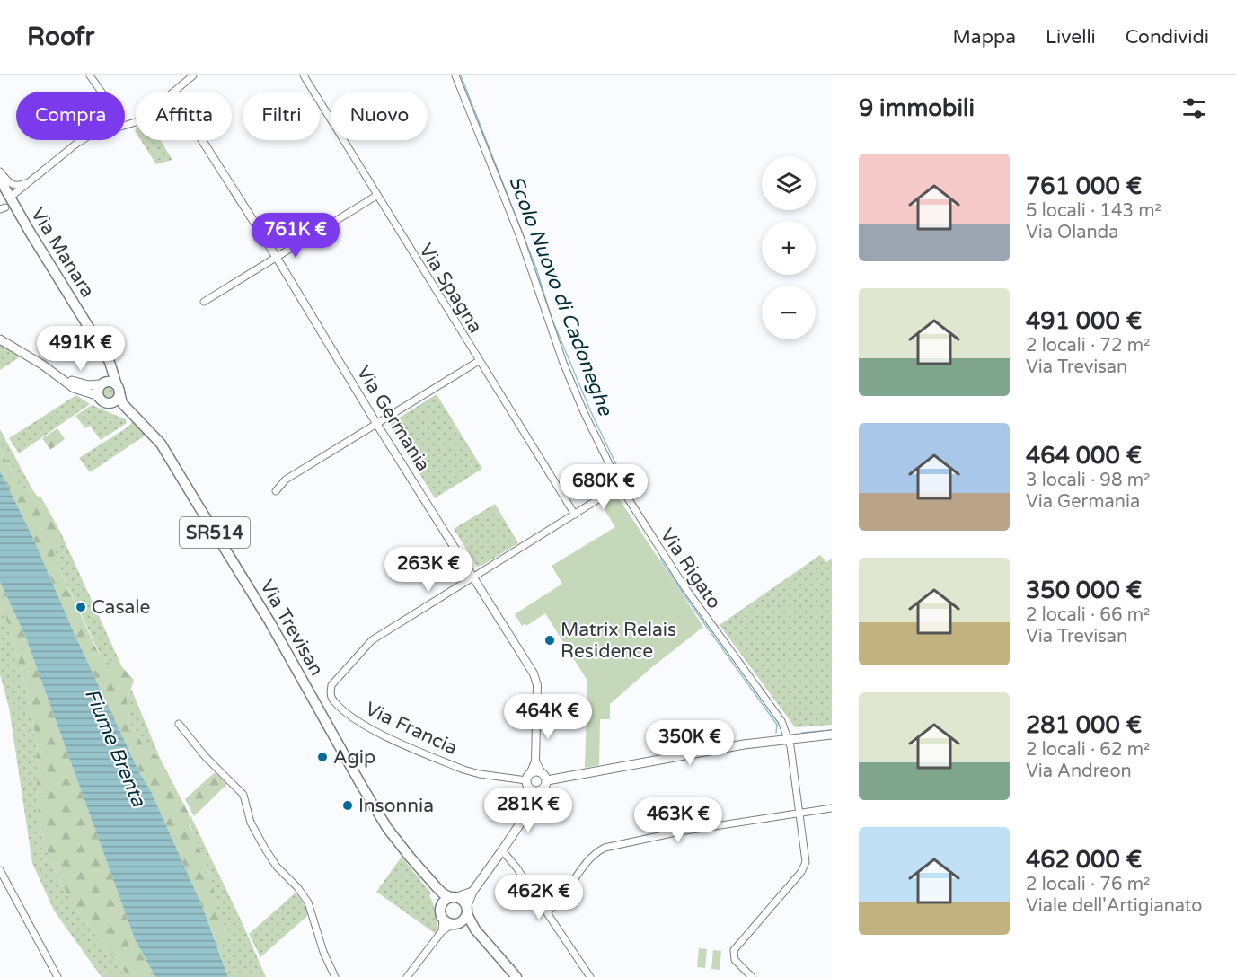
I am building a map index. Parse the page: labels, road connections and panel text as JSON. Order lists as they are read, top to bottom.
{
  "streets": {
    "main road": ["Via Manara", "SR514", "Via Trevisan"],
    "street": [
      "Via Spagna",
      "Via Germania",
      "Via Rigato",
      "Via Francia"
    ]
  },
  "crossings": [
    ["Via Manara", "SR514"],
    ["Via Manara", "Via Trevisan"],
    ["Via Spagna", "Via Francia"],
    ["Via Germania", "Via Francia"],
    ["SR514", "Via Trevisan"],
    ["Via Rigato", "Via Francia"]
  ],
  "water": ["Scolo Nuovo di Cadoneghe", "Fiume Brenta"],
  "places": [
    "Casale",
    "Matrix Relais Residence",
    "Agip",
    "Insonnia"
  ],
  "page": {
    "header": "Roofr",
    "nav": ["Mappa", "Livelli", "Condividi"],
    "heading": "9 immobili",
    "chip": [
      "Compra",
      "Affitta",
      "Filtri",
      "Nuovo"
    ],
    "list": [
      {
        "name": "761 000 €",
        "note": "5 locali · 143 m² · Via Olanda"
      },
      {
        "name": "491 000 €",
        "note": "2 locali · 72 m² · Via Trevisan"
      },
      {
        "name": "464 000 €",
        "note": "3 locali · 98 m² · Via Germania"
      },
      {
        "name": "350 000 €",
        "note": "2 locali · 66 m² · Via Trevisan"
      },
      {
        "name": "281 000 €",
        "note": "2 locali · 62 m² · Via Andreon"
      },
      {
        "name": "462 000 €",
        "note": "2 locali · 76 m² · Viale dell'Artigianato"
      }
    ],
    "map_buttons": ["+", "−"],
    "price": [
      "761K €",
      "491K €",
      "680K €",
      "263K €",
      "464K €",
      "350K €",
      "281K €",
      "463K €",
      "462K €"
    ]
  }
}
